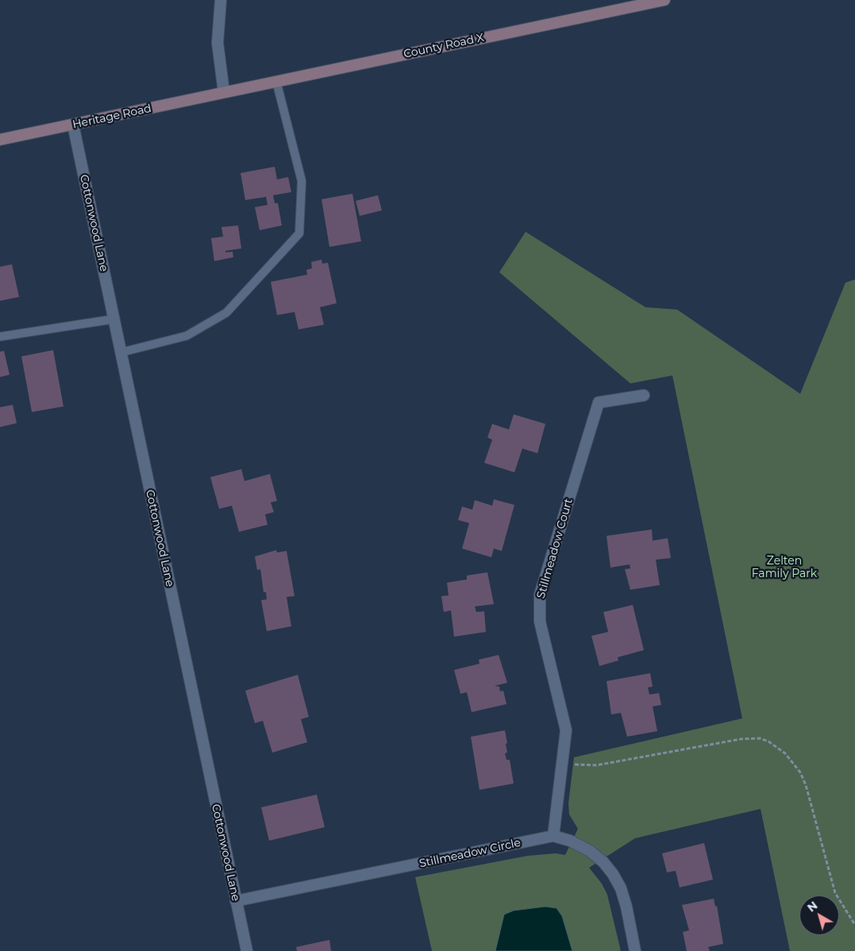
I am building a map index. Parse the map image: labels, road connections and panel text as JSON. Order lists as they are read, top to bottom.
{
  "streets": {
    "main road": ["County Road X", "Heritage Road"],
    "street": ["Cottonwood Lane", "Stillmeadow Court", "Stillmeadow Circle"]
  },
  "crossings": [
    ["County Road X", "Heritage Road"],
    ["Heritage Road", "Cottonwood Lane"],
    ["Cottonwood Lane", "Stillmeadow Circle"],
    ["Stillmeadow Court", "Stillmeadow Circle"]
  ],
  "parks": ["Zelten Family Park"],
  "north": "top left"
}
